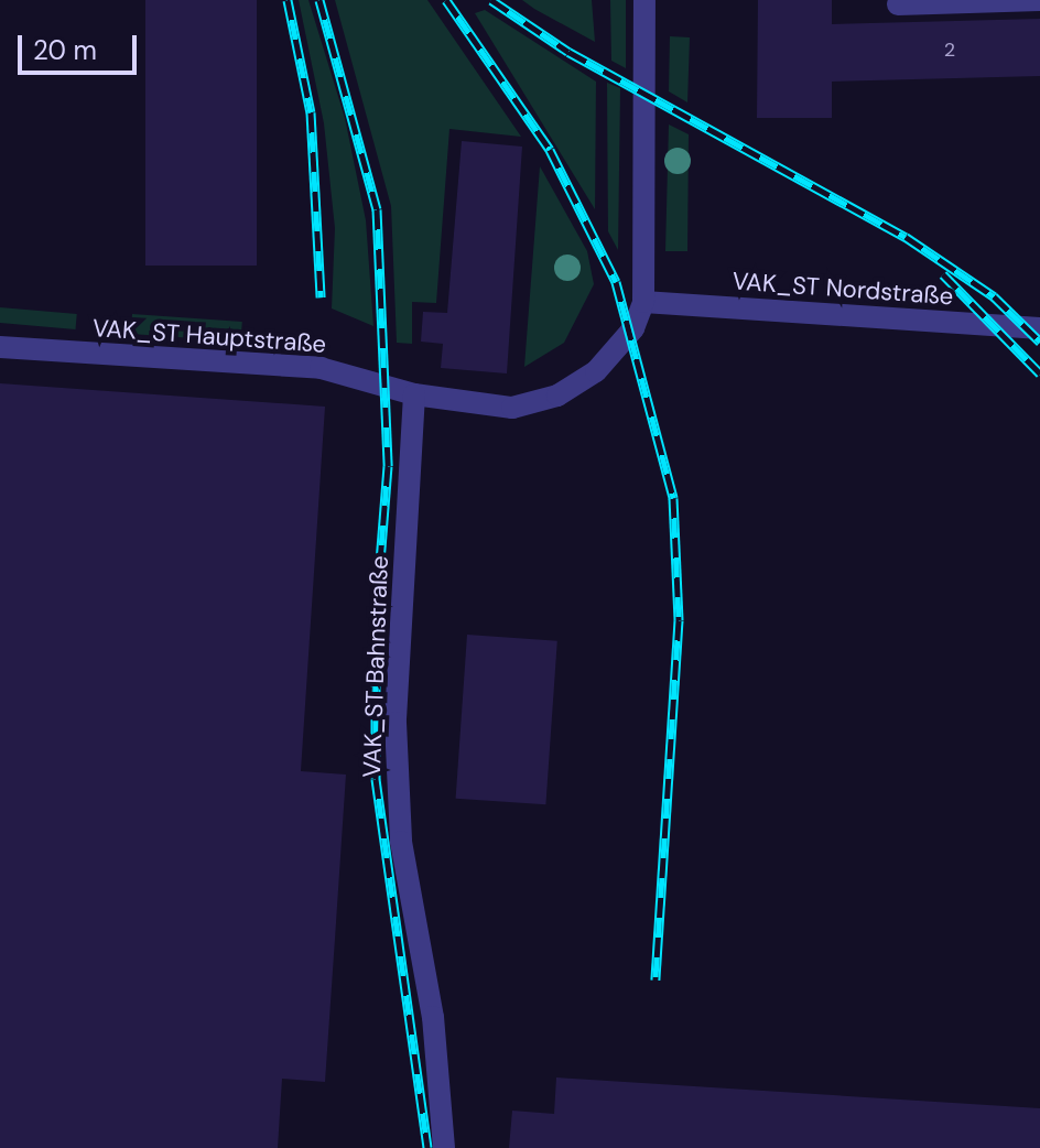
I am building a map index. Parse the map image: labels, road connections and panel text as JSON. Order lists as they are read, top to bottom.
{
  "streets": {
    "lane": ["VAK_ST Nordstraße", "VAK_ST Hauptstraße", "VAK_ST Bahnstraße"]
  },
  "crossings": [
    ["VAK_ST Nordstraße", "VAK_ST Hauptstraße"],
    ["VAK_ST Hauptstraße", "VAK_ST Bahnstraße"]
  ],
  "house_numbers": ["2"],
  "scale_bar": "20 m"
}
